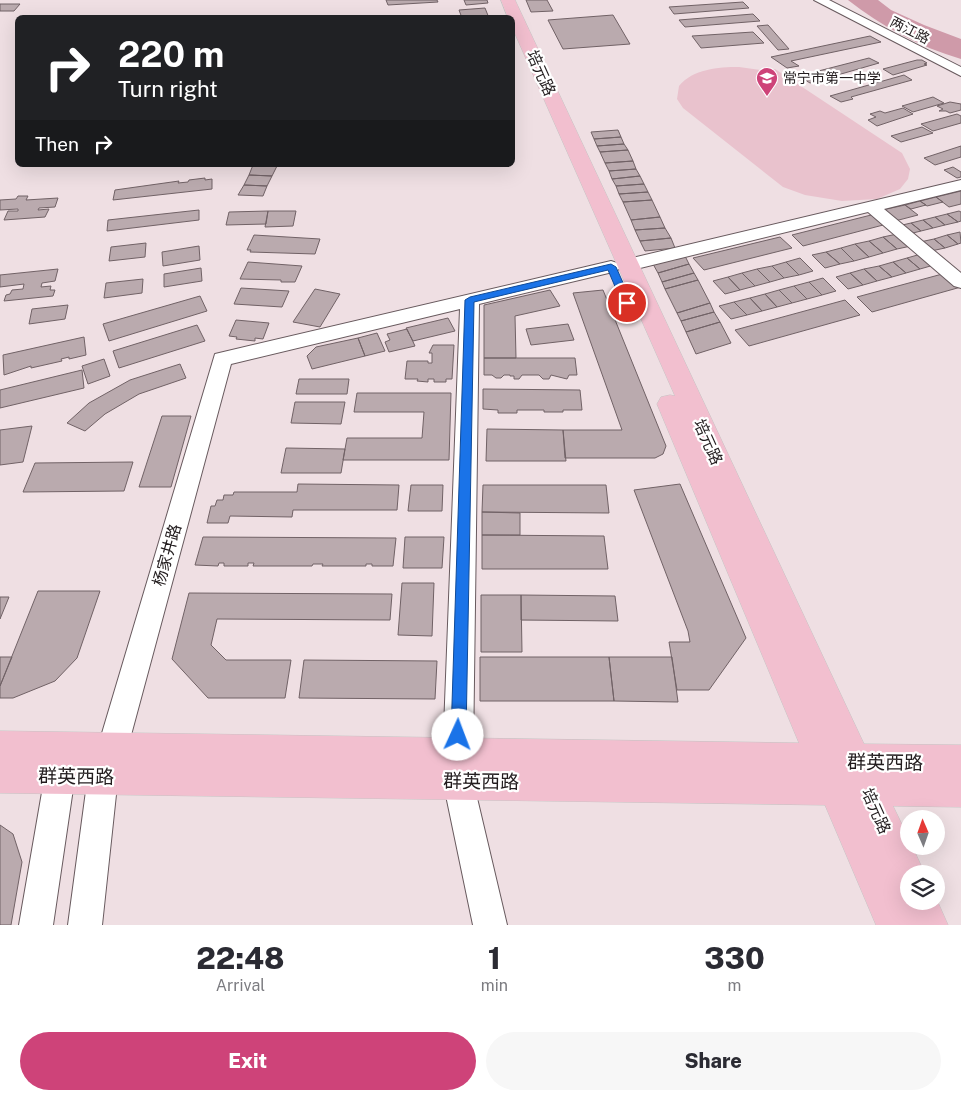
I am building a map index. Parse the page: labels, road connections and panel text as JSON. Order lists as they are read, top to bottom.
{
  "streets": {
    "main road": ["培元路", "群英西路"],
    "street": ["两江路", "杨家井路"]
  },
  "crossings": [
    ["培元路", "群英西路"],
    ["杨家井路", "群英西路"]
  ],
  "places": {
    "school or university": ["常宁市第一中学"]
  },
  "north": "top",
  "page": {
    "turn": ["220 m", "Turn right"],
    "then": "Then",
    "eta": [
      "22:48",
      "Arrival",
      "1",
      "min",
      "330",
      "m"
    ],
    "buttons": ["Exit", "Share"]
  }
}
